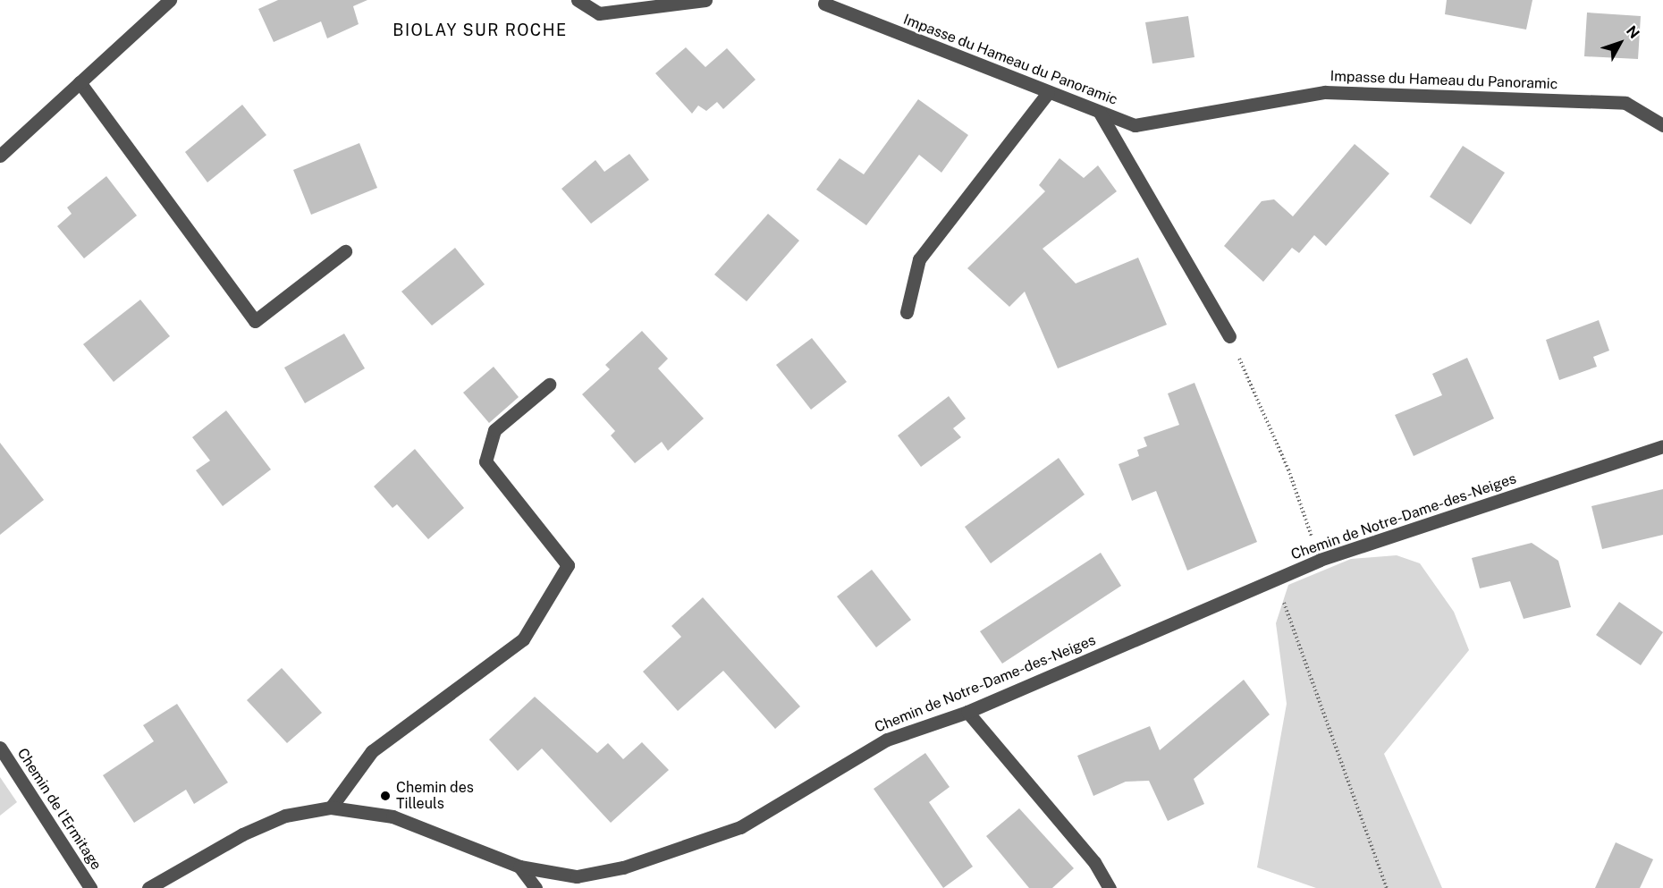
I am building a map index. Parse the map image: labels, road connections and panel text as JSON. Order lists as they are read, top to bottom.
{
  "streets": {
    "street": ["Impasse du Hameau du Panoramic", "Chemin de Notre-Dame-des-Neiges", "Chemin de l'Ermitage"]
  },
  "districts": ["BIOLAY SUR ROCHE"],
  "places": ["Chemin des Tilleuls"],
  "north": "top right"
}
